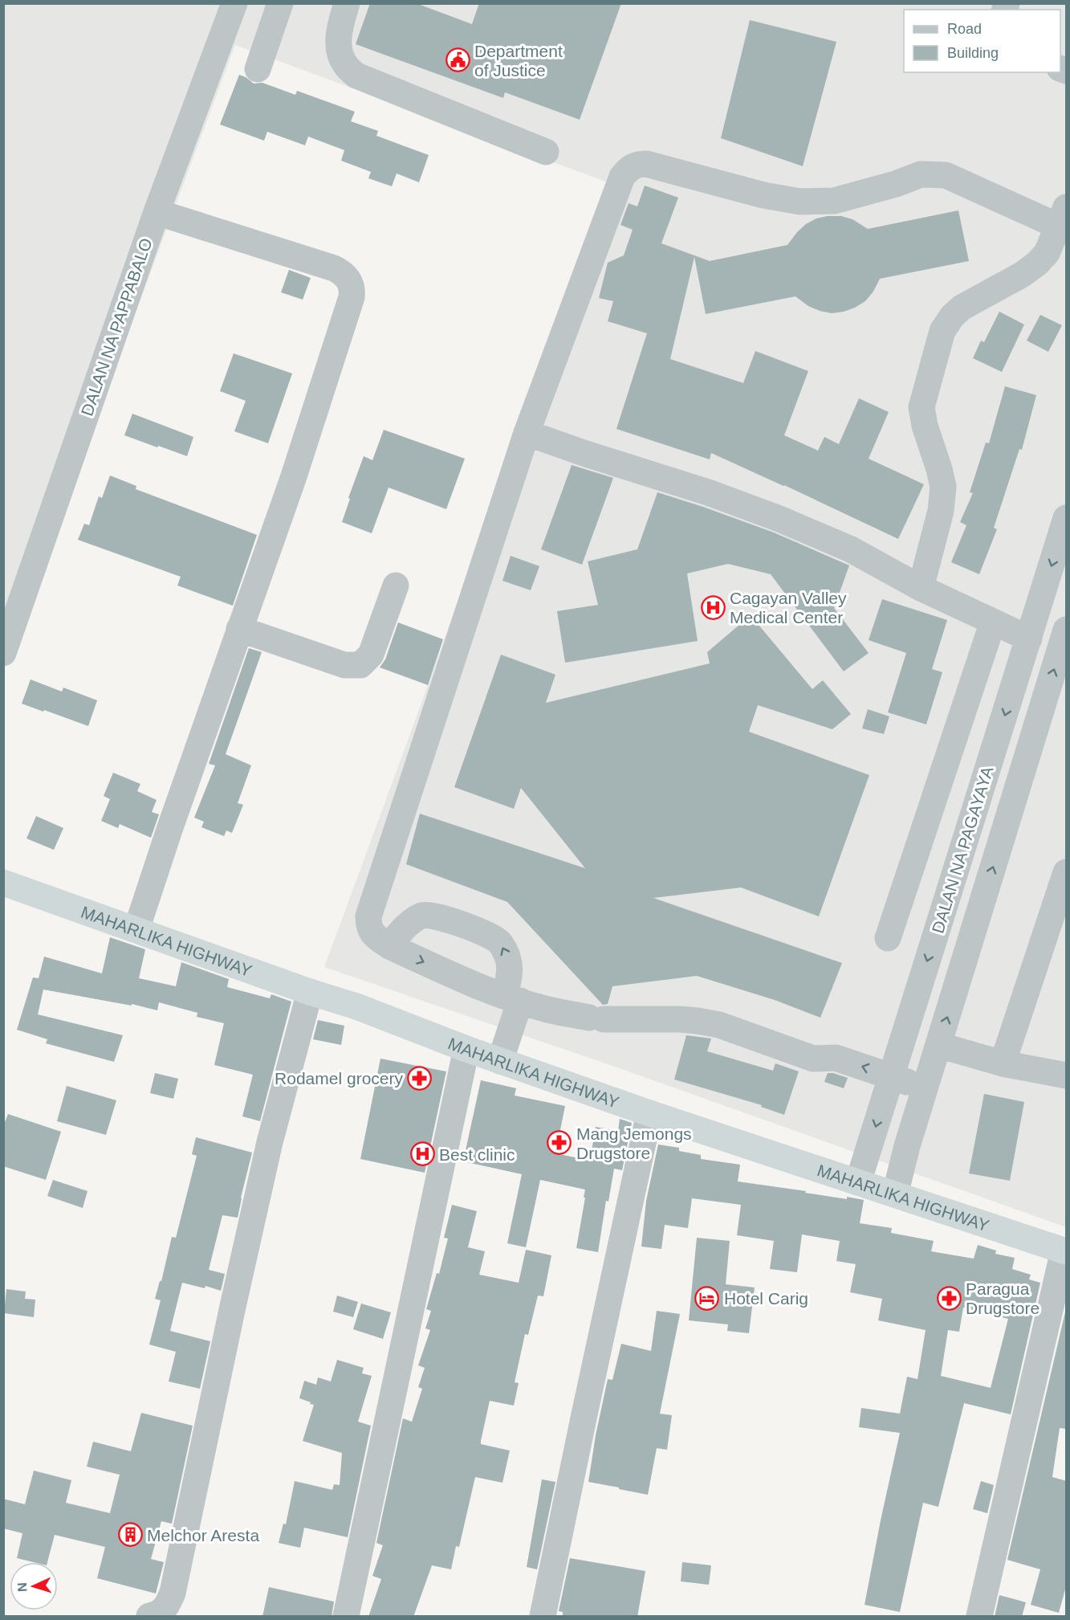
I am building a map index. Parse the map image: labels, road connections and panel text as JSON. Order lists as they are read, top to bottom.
{
  "streets": {
    "highway": ["MAHARLIKA HIGHWAY"],
    "street": ["DALAN NA PAPPABALO", "DALAN NA PAGAYAYA"]
  },
  "crossings": [
    ["DALAN NA PAGAYAYA", "MAHARLIKA HIGHWAY"]
  ],
  "places": {
    "public building": ["Department of Justice"],
    "hospital": ["Cagayan Valley Medical Center", "Best clinic"],
    "pharmacy": ["Rodamel grocery", "Mang Jemongs Drugstore", "Paragua Drugstore"],
    "hotel": ["Hotel Carig"],
    "building": ["Melchor Aresta"]
  },
  "legend": ["Road", "Building"],
  "north": "left"
}
